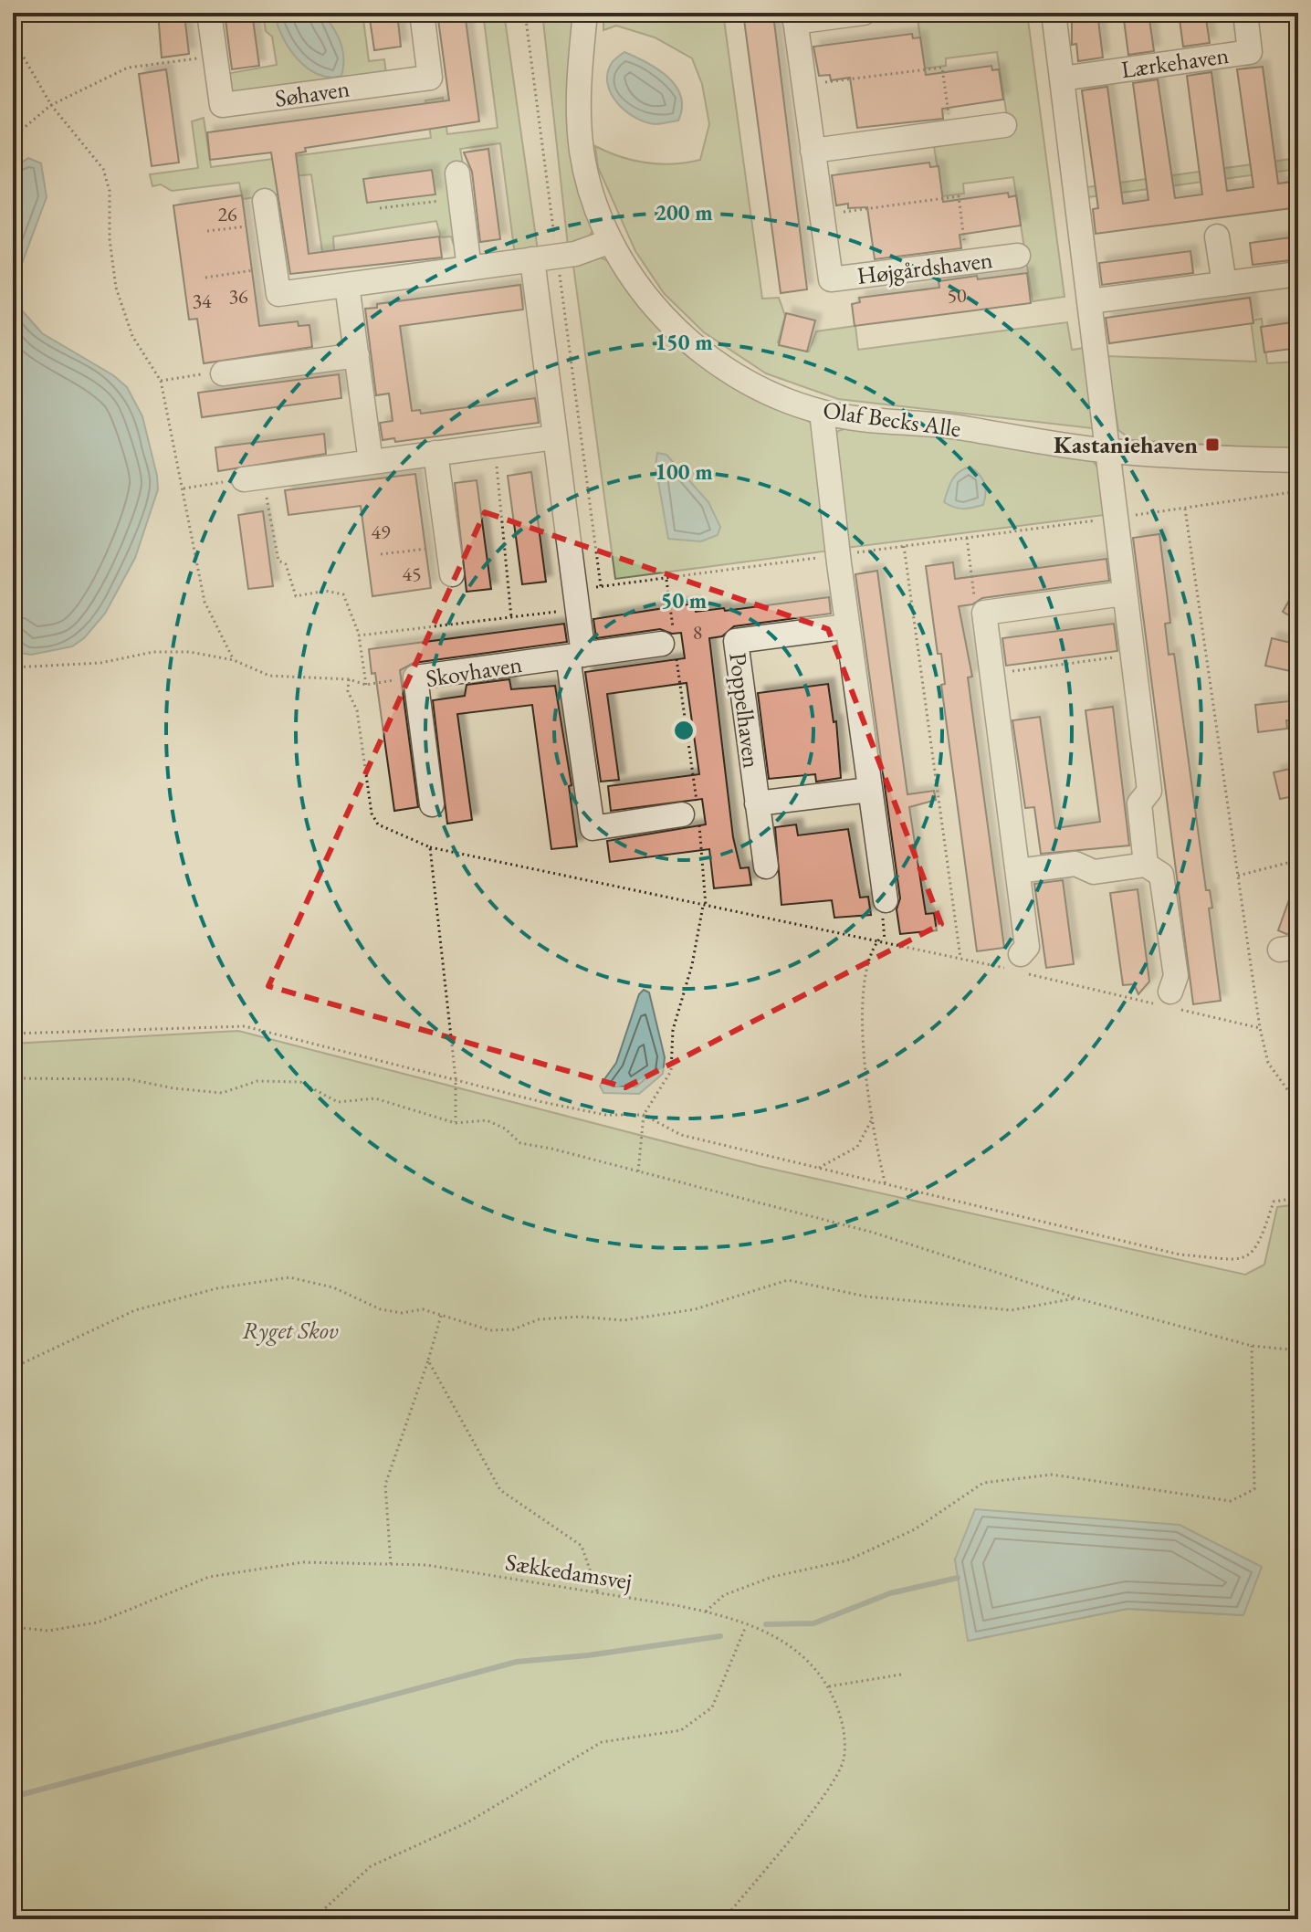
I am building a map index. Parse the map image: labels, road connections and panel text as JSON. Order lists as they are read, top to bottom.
{
  "streets": {
    "street": [
      "Lærkehaven",
      "Søhaven",
      "Højgårdshaven",
      "Olaf Becks Alle",
      "Skovhaven",
      "Poppelhaven"
    ],
    "path": ["Sækkedamsvej"]
  },
  "parks": ["Ryget Skov"],
  "places": {
    "transit": ["Kastaniehaven"]
  },
  "house_numbers": [
    "26",
    "50",
    "36",
    "34",
    "49",
    "45",
    "8"
  ],
  "rings": [
    "200 m",
    "150 m",
    "100 m",
    "50 m"
  ]
}
